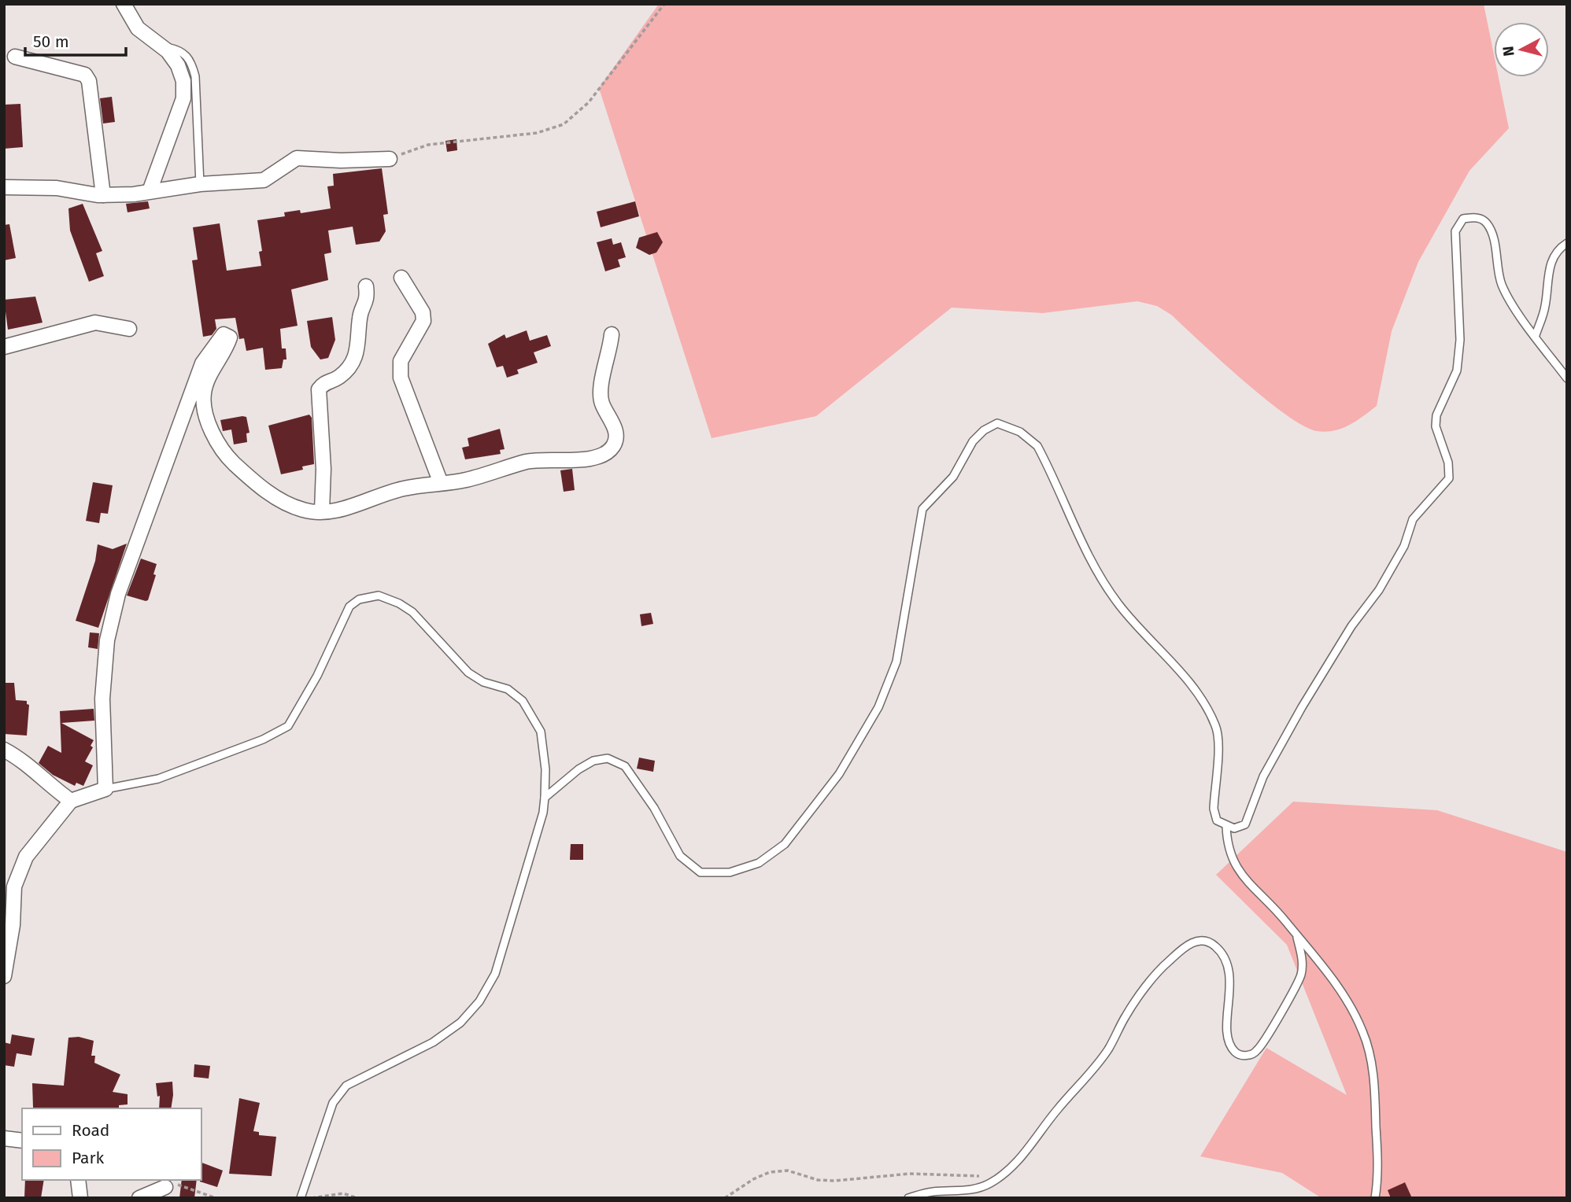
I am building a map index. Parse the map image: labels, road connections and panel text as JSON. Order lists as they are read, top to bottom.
{
  "legend": ["Road", "Park"],
  "scale_bar": "50 m",
  "north": "left"
}
